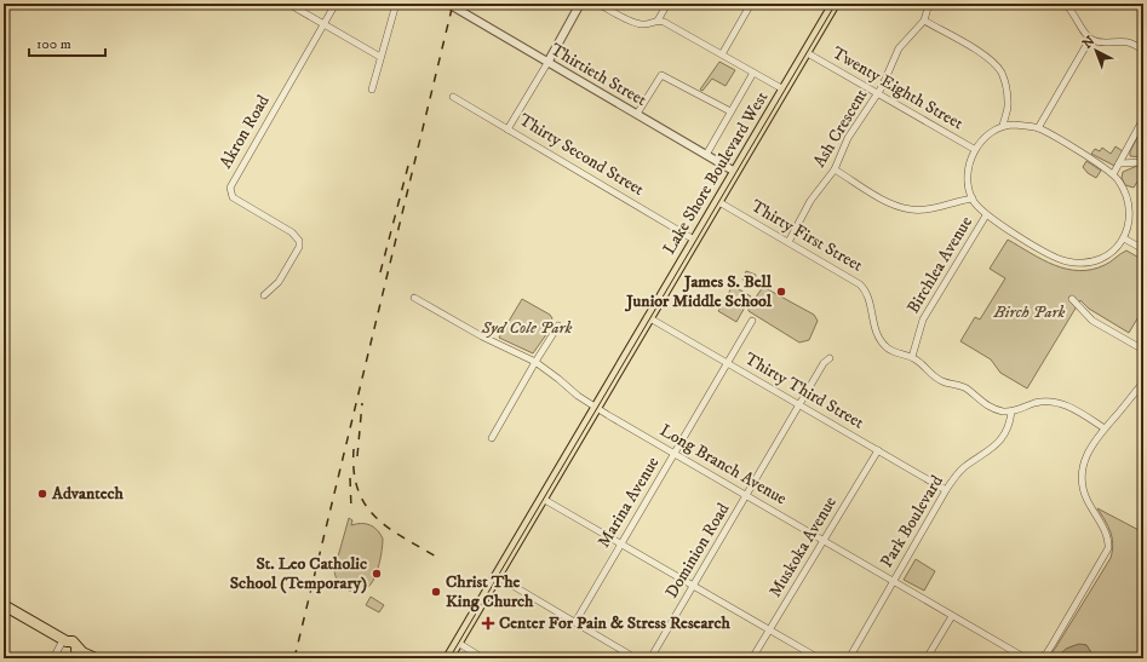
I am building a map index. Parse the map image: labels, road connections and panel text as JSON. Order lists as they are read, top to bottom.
{
  "streets": {
    "main road": ["Lake Shore Boulevard West"],
    "street": [
      "Thirtieth Street",
      "Twenty Eighth Street",
      "Ash Crescent",
      "Akron Road",
      "Thirty Second Street",
      "Thirty First Street",
      "Birchlea Avenue",
      "Thirty Third Street",
      "Long Branch Avenue",
      "Marina Avenue",
      "Park Boulevard",
      "Muskoka Avenue",
      "Dominion Road"
    ]
  },
  "crossings": [
    ["Thirtieth Street", "Lake Shore Boulevard West"],
    ["Twenty Eighth Street", "Ash Crescent"],
    ["Twenty Eighth Street", "Lake Shore Boulevard West"],
    ["Twenty Eighth Street", "Birchlea Avenue"],
    ["Ash Crescent", "Thirty First Street"],
    ["Thirty Second Street", "Lake Shore Boulevard West"],
    ["Lake Shore Boulevard West", "Thirty First Street"],
    ["Lake Shore Boulevard West", "Thirty Third Street"],
    ["Lake Shore Boulevard West", "Long Branch Avenue"],
    ["Thirty First Street", "Birchlea Avenue"],
    ["Thirty First Street", "Park Boulevard"],
    ["Thirty Third Street", "Marina Avenue"],
    ["Thirty Third Street", "Park Boulevard"],
    ["Thirty Third Street", "Muskoka Avenue"],
    ["Thirty Third Street", "Dominion Road"],
    ["Long Branch Avenue", "Marina Avenue"],
    ["Long Branch Avenue", "Park Boulevard"],
    ["Long Branch Avenue", "Muskoka Avenue"],
    ["Long Branch Avenue", "Dominion Road"]
  ],
  "parks": ["Birch Park", "Syd Cole Park"],
  "places": {
    "other": [
      "James S. Bell Junior Middle School",
      "Advantech",
      "St. Leo Catholic School (Temporary)",
      "Christ The King Church"
    ],
    "health": ["Center For Pain & Stress Research"]
  },
  "scale_bar": "100 m",
  "north": "top left"
}
